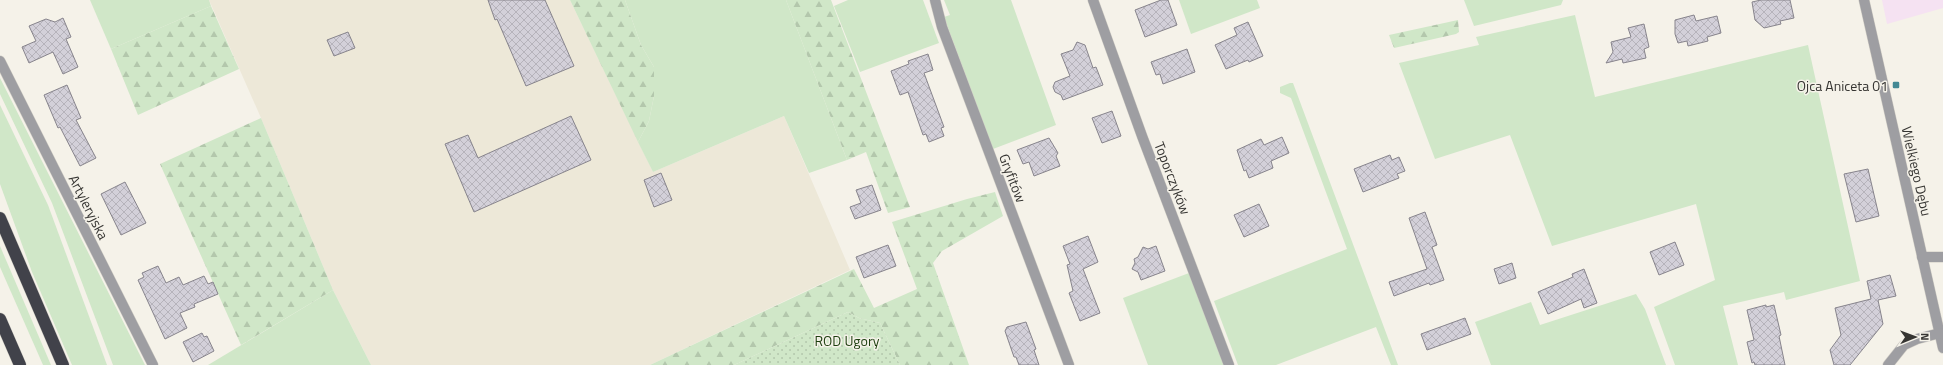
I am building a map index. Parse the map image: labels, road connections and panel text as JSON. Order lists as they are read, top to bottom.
{
  "streets": {
    "street": [
      "Wielkiego Dębu",
      "Gryfitów",
      "Toporczyków",
      "Artyleryjska"
    ]
  },
  "parks": ["ROD Ugory"],
  "places": {
    "transit": ["Ojca Aniceta 01"]
  },
  "north": "right"
}
